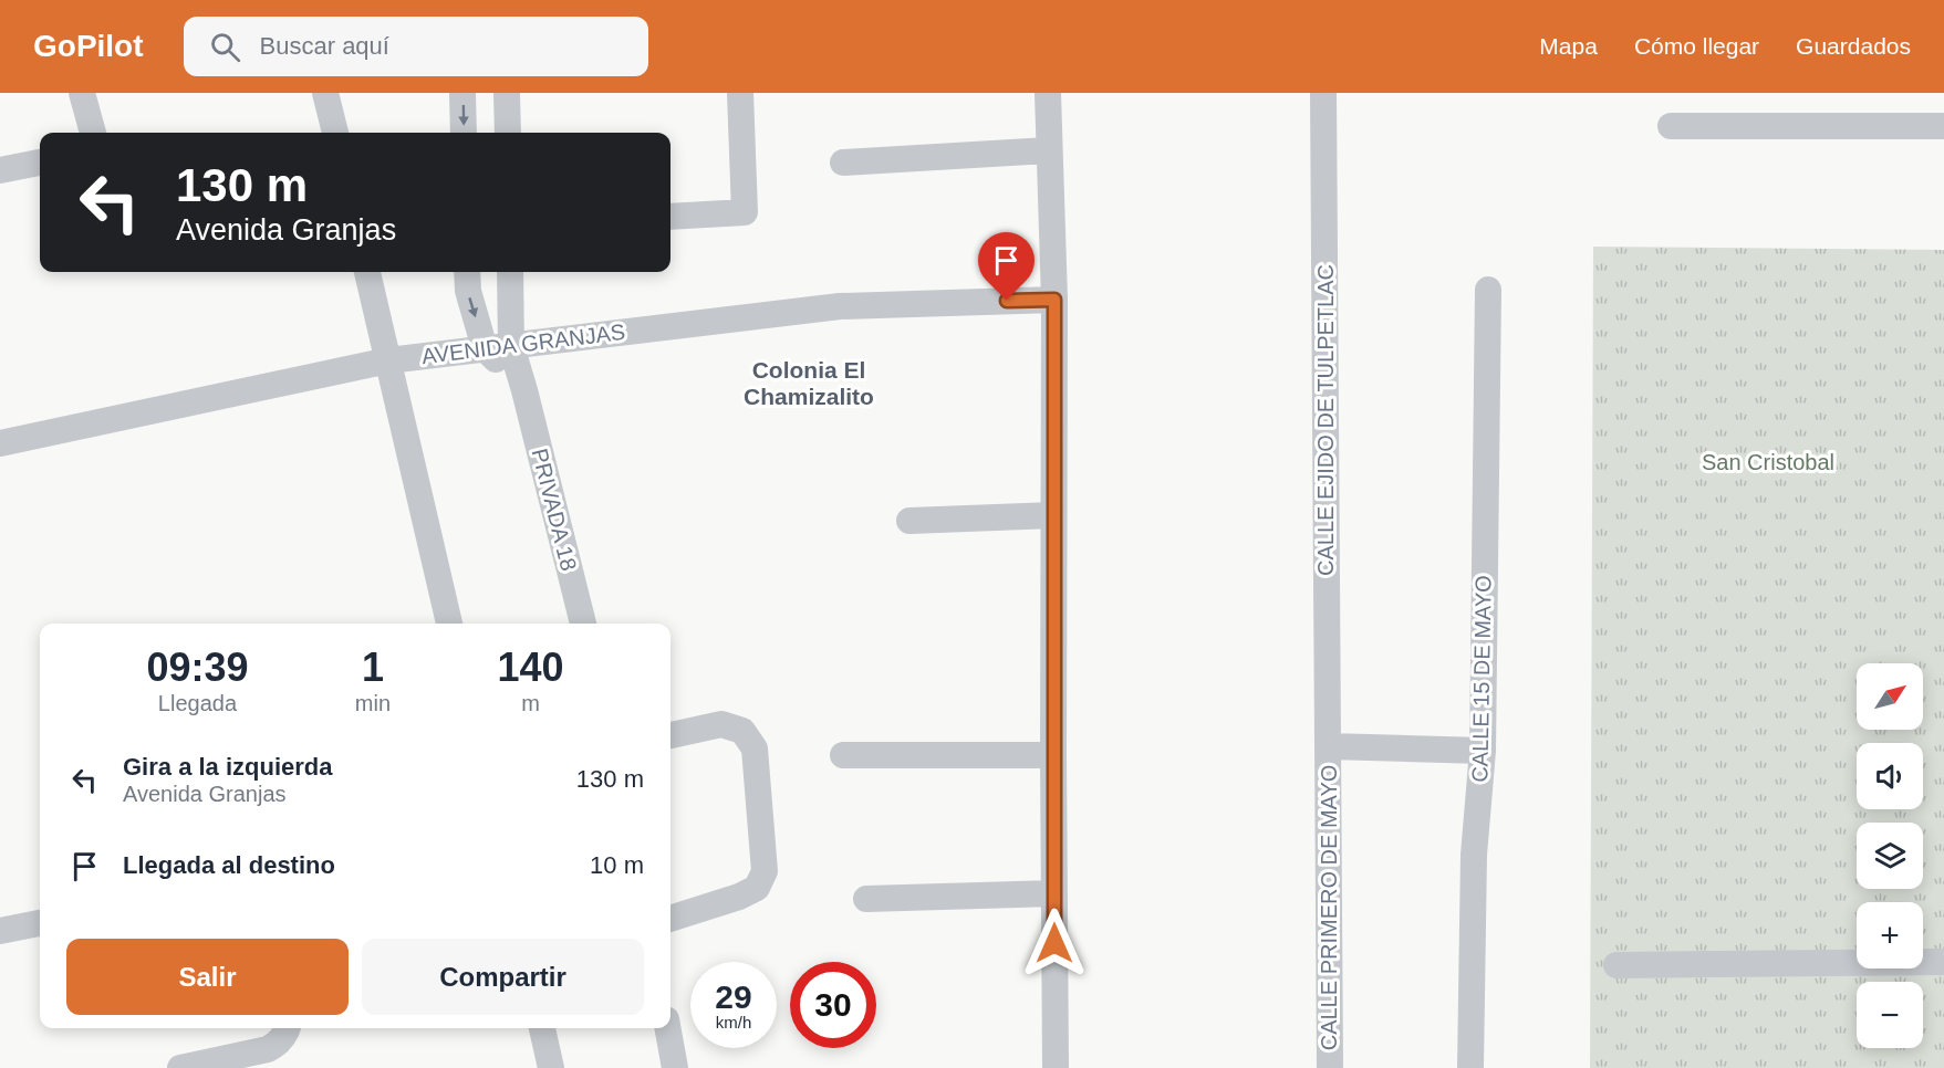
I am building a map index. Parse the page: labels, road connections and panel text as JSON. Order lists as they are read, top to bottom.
{
  "streets": {
    "street": [
      "AVENIDA GRANJAS",
      "CALLE EJIDO DE TULPETLAC",
      "PRIVADA 18",
      "CALLE 15 DE MAYO",
      "CALLE PRIMERO DE MAYO"
    ]
  },
  "crossings": [
    ["AVENIDA GRANJAS", "PRIVADA 18"],
    ["CALLE EJIDO DE TULPETLAC", "CALLE PRIMERO DE MAYO"]
  ],
  "districts": ["Colonia El Chamizalito"],
  "parks": ["San Cristobal"],
  "north": "top right",
  "page": {
    "header": "GoPilot",
    "search": "Buscar aquí",
    "nav": ["Mapa", "Cómo llegar", "Guardados"],
    "turn": ["130 m", "Avenida Granjas"],
    "eta": [
      "09:39",
      "Llegada",
      "1",
      "min",
      "140",
      "m"
    ],
    "map_buttons": ["+", "−"],
    "list": [
      {
        "name": "Gira a la izquierda",
        "note": "Avenida Granjas",
        "value": "130 m"
      },
      {
        "name": "Llegada al destino",
        "value": "10 m"
      }
    ],
    "buttons": ["Salir", "Compartir"],
    "speed": "29 km/h",
    "limit": "30"
  }
}
